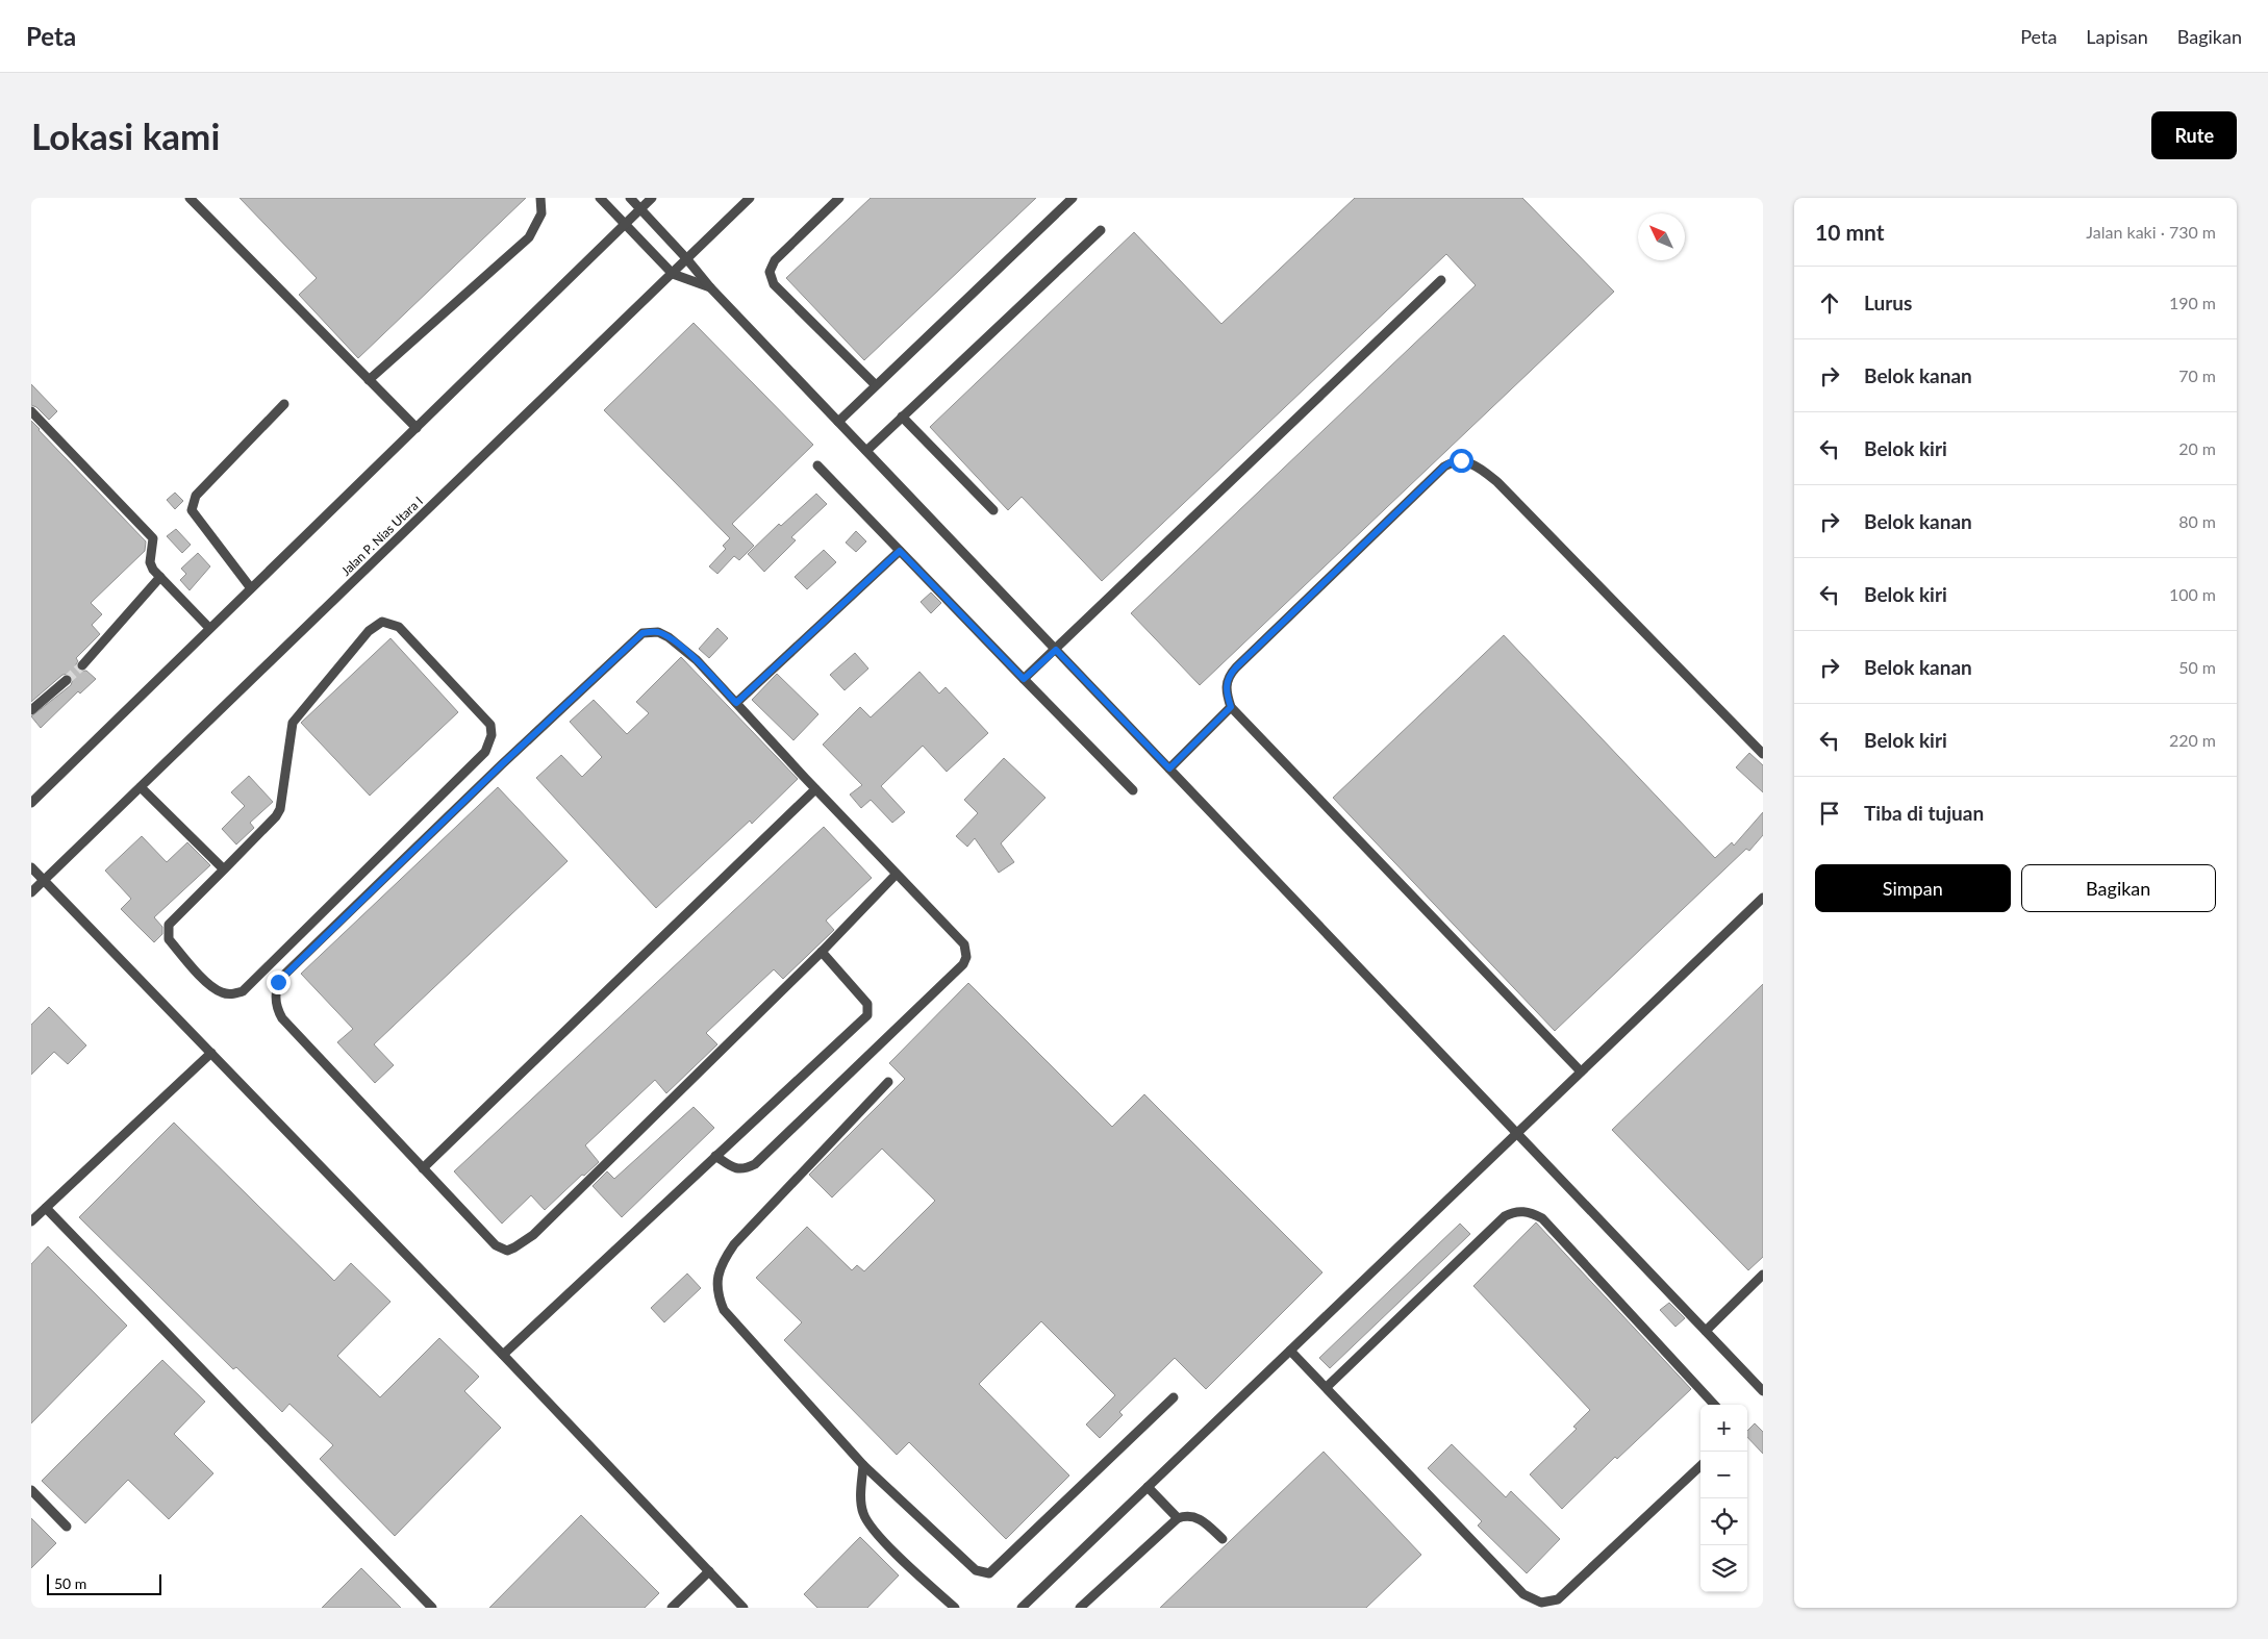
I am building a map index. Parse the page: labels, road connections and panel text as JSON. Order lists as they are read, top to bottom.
{
  "streets": {
    "street": ["Jalan P. Nias Utara I"]
  },
  "scale_bar": "50 m",
  "north": "top left",
  "page": {
    "header": "Peta",
    "nav": ["Peta", "Lapisan", "Bagikan"],
    "buttons": [
      "Rute",
      ["Simpan", "Bagikan"]
    ],
    "title": "Lokasi kami",
    "heading": ["10 mnt", "Jalan kaki · 730 m"],
    "list": [
      ["Lurus", "190 m"],
      ["Belok kanan", "70 m"],
      ["Belok kiri", "20 m"],
      ["Belok kanan", "80 m"],
      ["Belok kiri", "100 m"],
      ["Belok kanan", "50 m"],
      ["Belok kiri", "220 m"],
      "Tiba di tujuan"
    ],
    "map_buttons": ["+", "−"],
    "scale": "50 m"
  }
}
